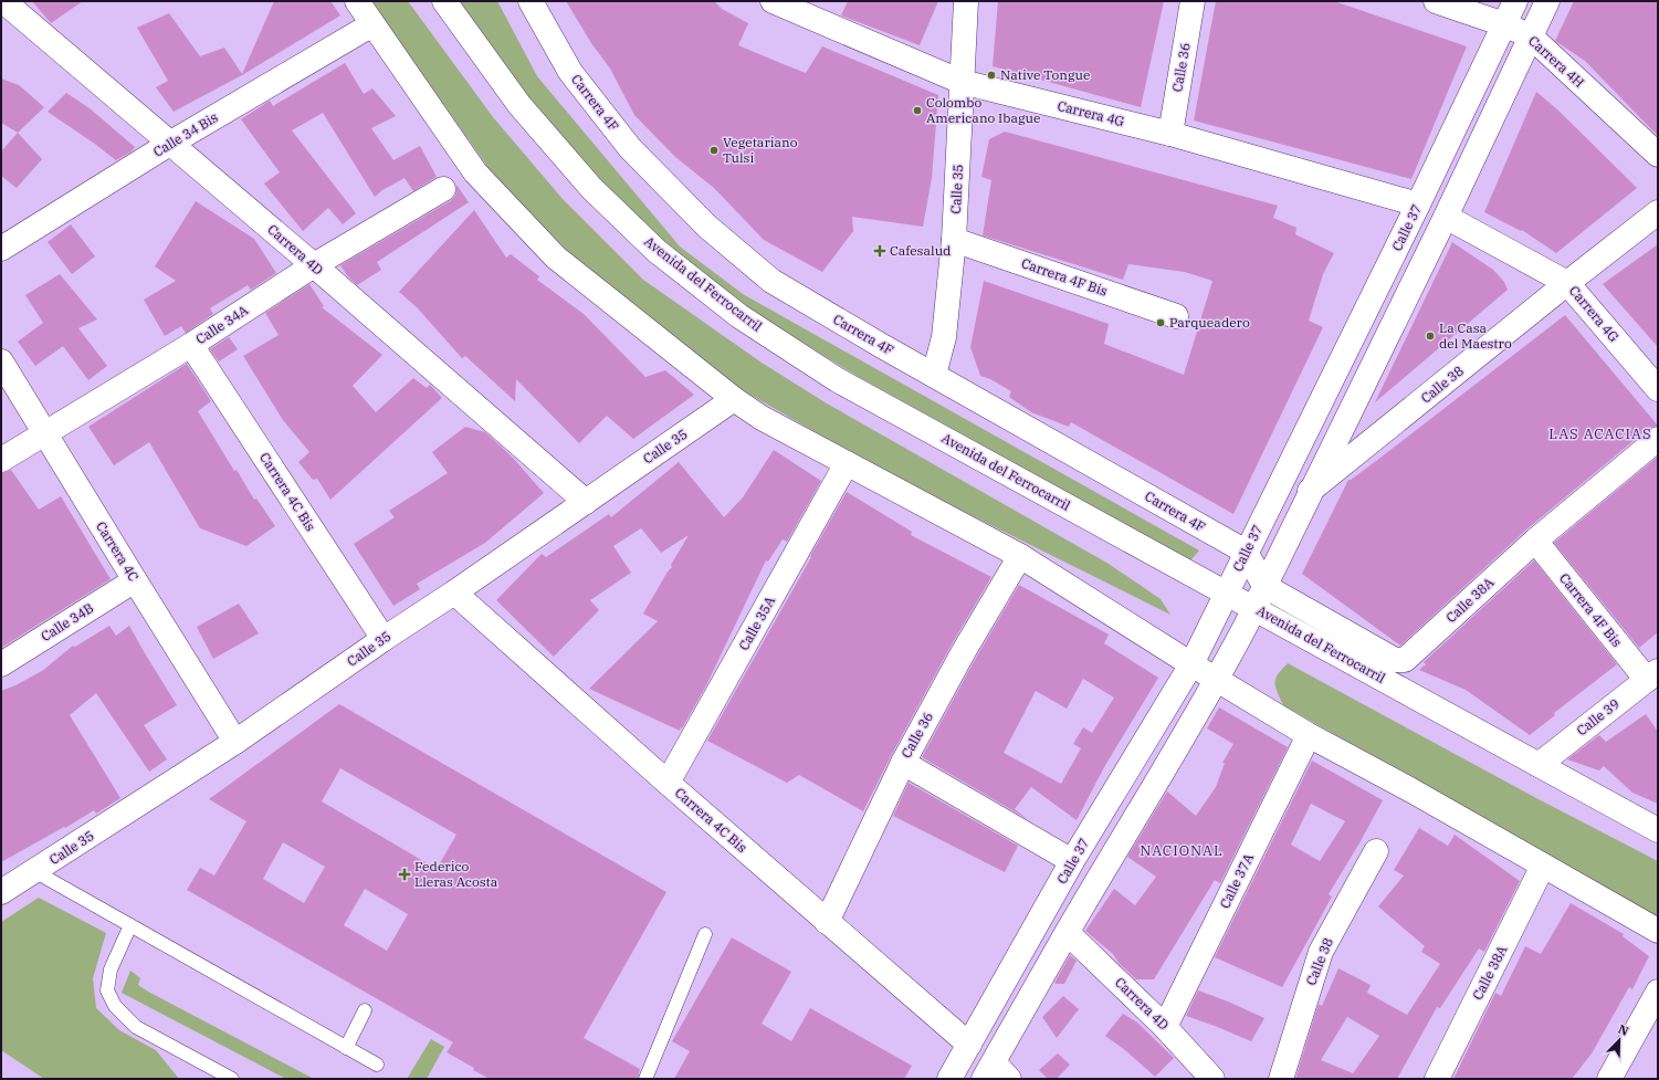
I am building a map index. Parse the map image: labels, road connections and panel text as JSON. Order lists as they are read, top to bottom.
{
  "streets": {
    "street": [
      "Carrera 4H",
      "Calle 36",
      "Carrera 4F",
      "Carrera 4G",
      "Calle 34 Bis",
      "Calle 35",
      "Calle 37",
      "Carrera 4D",
      "Carrera 4F Bis",
      "Avenida del Ferrocarril",
      "Calle 34A",
      "Calle 38",
      "Carrera 4C Bis",
      "Carrera 4C",
      "Calle 38A",
      "Calle 34B",
      "Calle 35A",
      "Calle 39",
      "Calle 37A"
    ]
  },
  "crossings": [
    ["Carrera 4H", "Calle 37"],
    ["Calle 36", "Carrera 4G"],
    ["Calle 36", "Carrera 4C Bis"],
    ["Carrera 4F", "Calle 35"],
    ["Carrera 4F", "Calle 37"],
    ["Carrera 4G", "Calle 35"],
    ["Carrera 4G", "Calle 37"],
    ["Carrera 4G", "Calle 38"],
    ["Calle 34 Bis", "Carrera 4D"],
    ["Calle 35", "Carrera 4D"],
    ["Calle 35", "Carrera 4F Bis"],
    ["Calle 35", "Carrera 4C Bis"],
    ["Calle 35", "Carrera 4C"],
    ["Calle 37", "Avenida del Ferrocarril"],
    ["Calle 37", "Carrera 4C Bis"],
    ["Carrera 4D", "Calle 34A"],
    ["Carrera 4D", "Calle 37A"],
    ["Carrera 4F Bis", "Calle 38A"],
    ["Carrera 4F Bis", "Calle 39"],
    ["Avenida del Ferrocarril", "Calle 38A"],
    ["Avenida del Ferrocarril", "Calle 39"],
    ["Calle 34A", "Carrera 4C Bis"],
    ["Calle 34A", "Carrera 4C"],
    ["Carrera 4C Bis", "Calle 35A"],
    ["Carrera 4C", "Calle 34B"]
  ],
  "districts": ["LAS ACACIAS", "NACIONAL"],
  "places": {
    "other": [
      "Native Tongue",
      "Colombo Americano Ibague",
      "Vegetariano Tulsi",
      "Parqueadero",
      "La Casa del Maestro"
    ],
    "health": ["Cafesalud", "Federico Lleras Acosta"]
  },
  "north": "top right"
}
